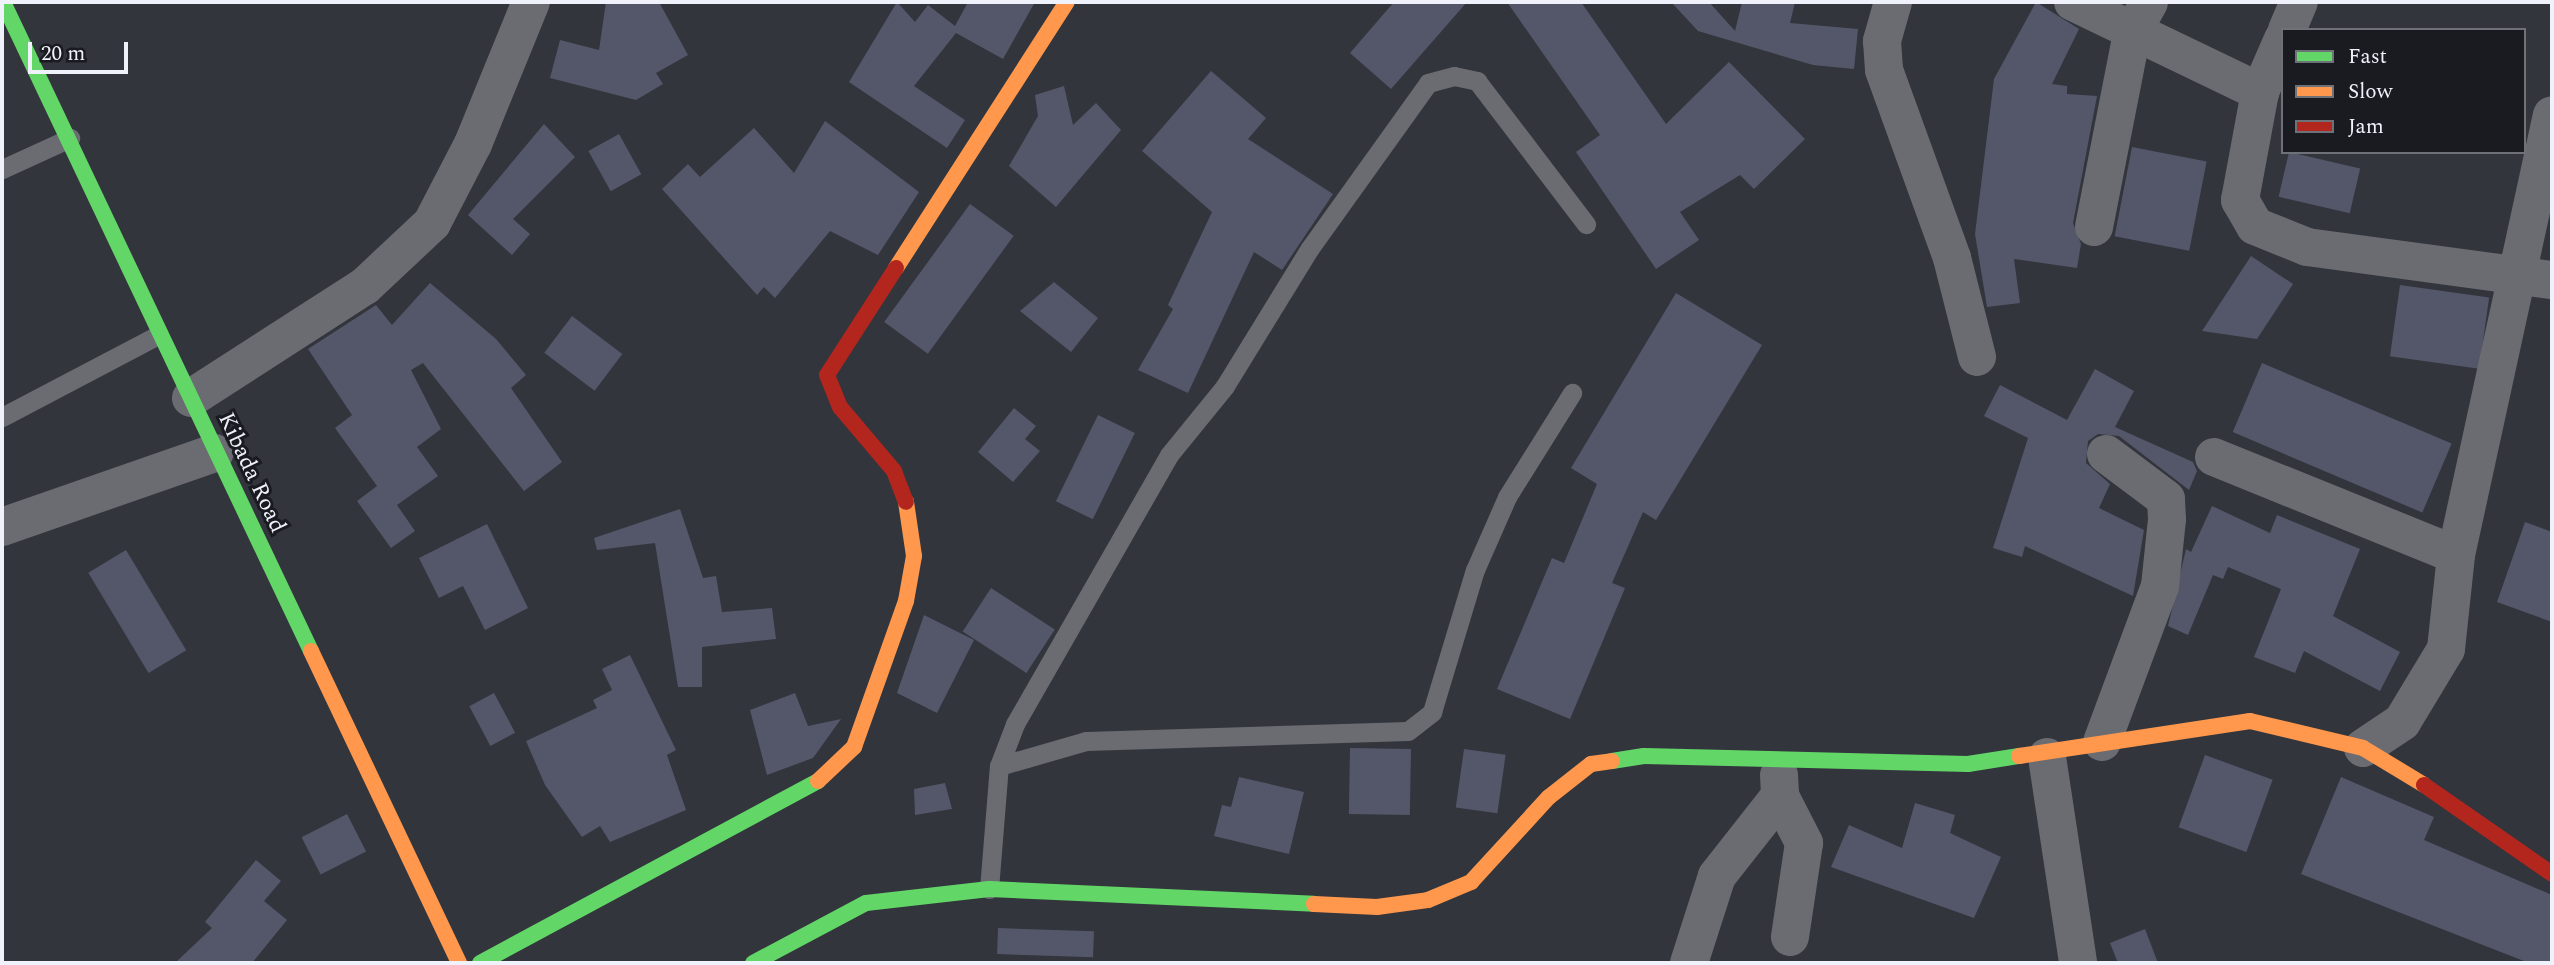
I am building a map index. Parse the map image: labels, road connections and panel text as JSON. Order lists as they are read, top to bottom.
{
  "streets": {
    "street": ["Kibada Road"]
  },
  "legend": ["Fast", "Slow", "Jam"],
  "scale_bar": "20 m"
}
